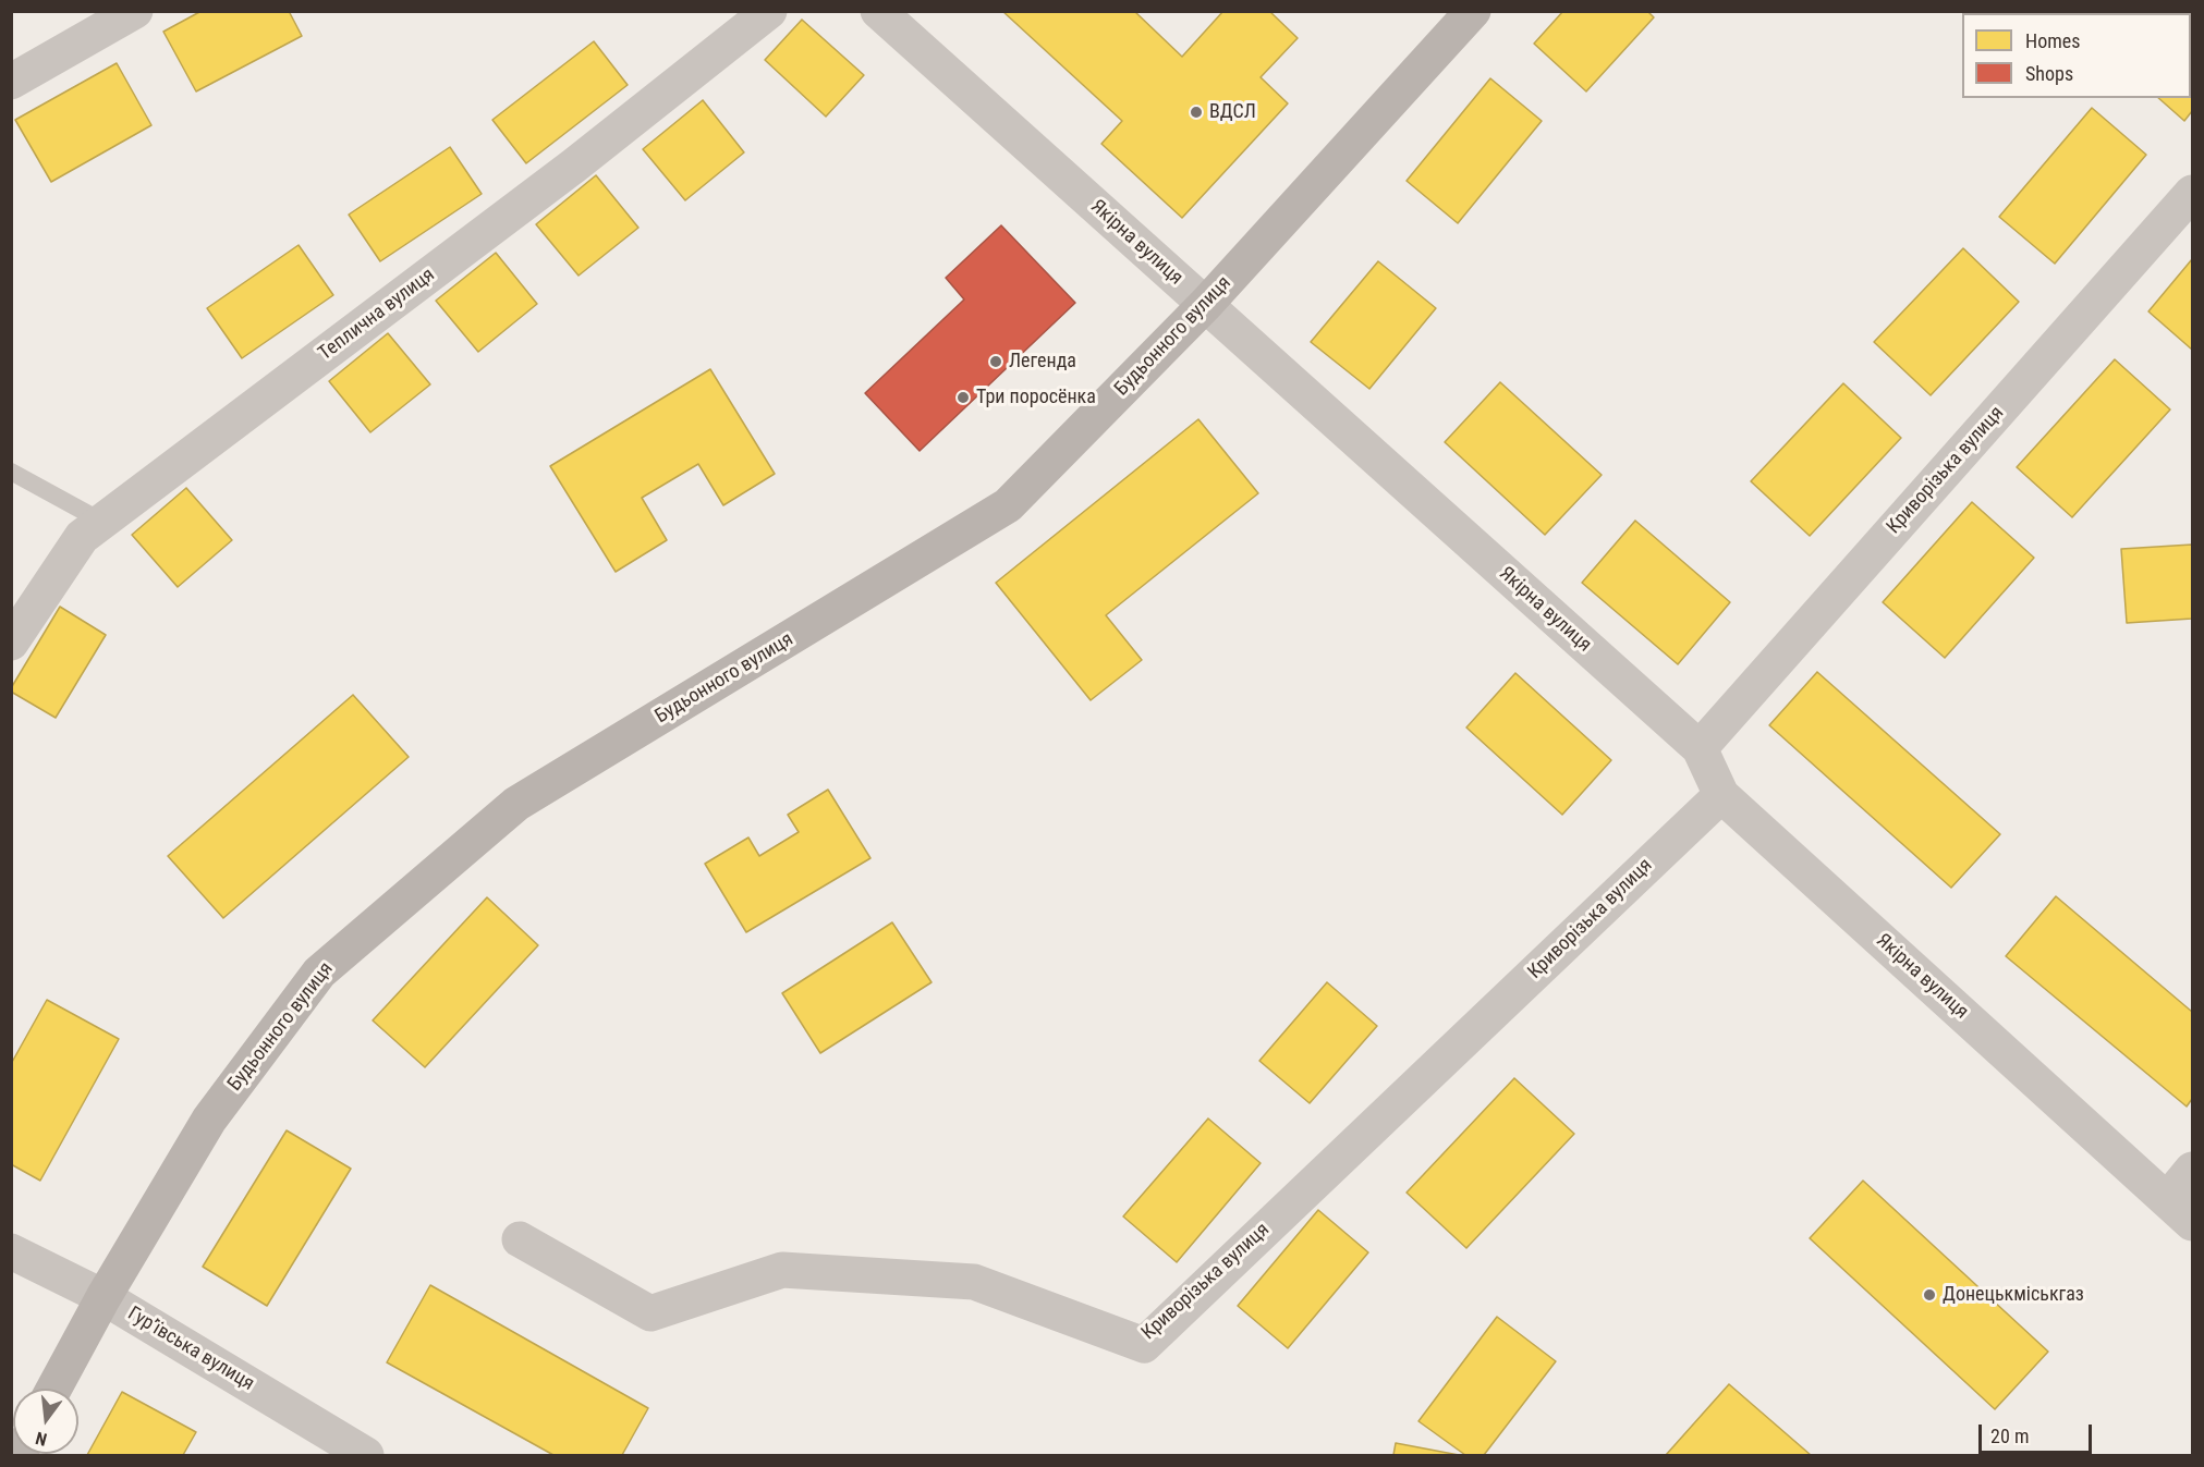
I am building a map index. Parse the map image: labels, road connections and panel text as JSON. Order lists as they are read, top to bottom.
{
  "streets": {
    "main road": ["Будьонного вулиця"],
    "street": [
      "Якірна вулиця",
      "Теплична вулиця",
      "Криворізька вулиця",
      "Гур’ївська вулиця"
    ]
  },
  "crossings": [
    ["Якірна вулиця", "Будьонного вулиця"],
    ["Якірна вулиця", "Криворізька вулиця"],
    ["Будьонного вулиця", "Гур’ївська вулиця"]
  ],
  "places": [
    "ВДСЛ",
    "Легенда",
    "Три поросёнка",
    "Донецькміськгаз"
  ],
  "legend": ["Homes", "Shops"],
  "scale_bar": "20 m",
  "north": "bottom"
}
